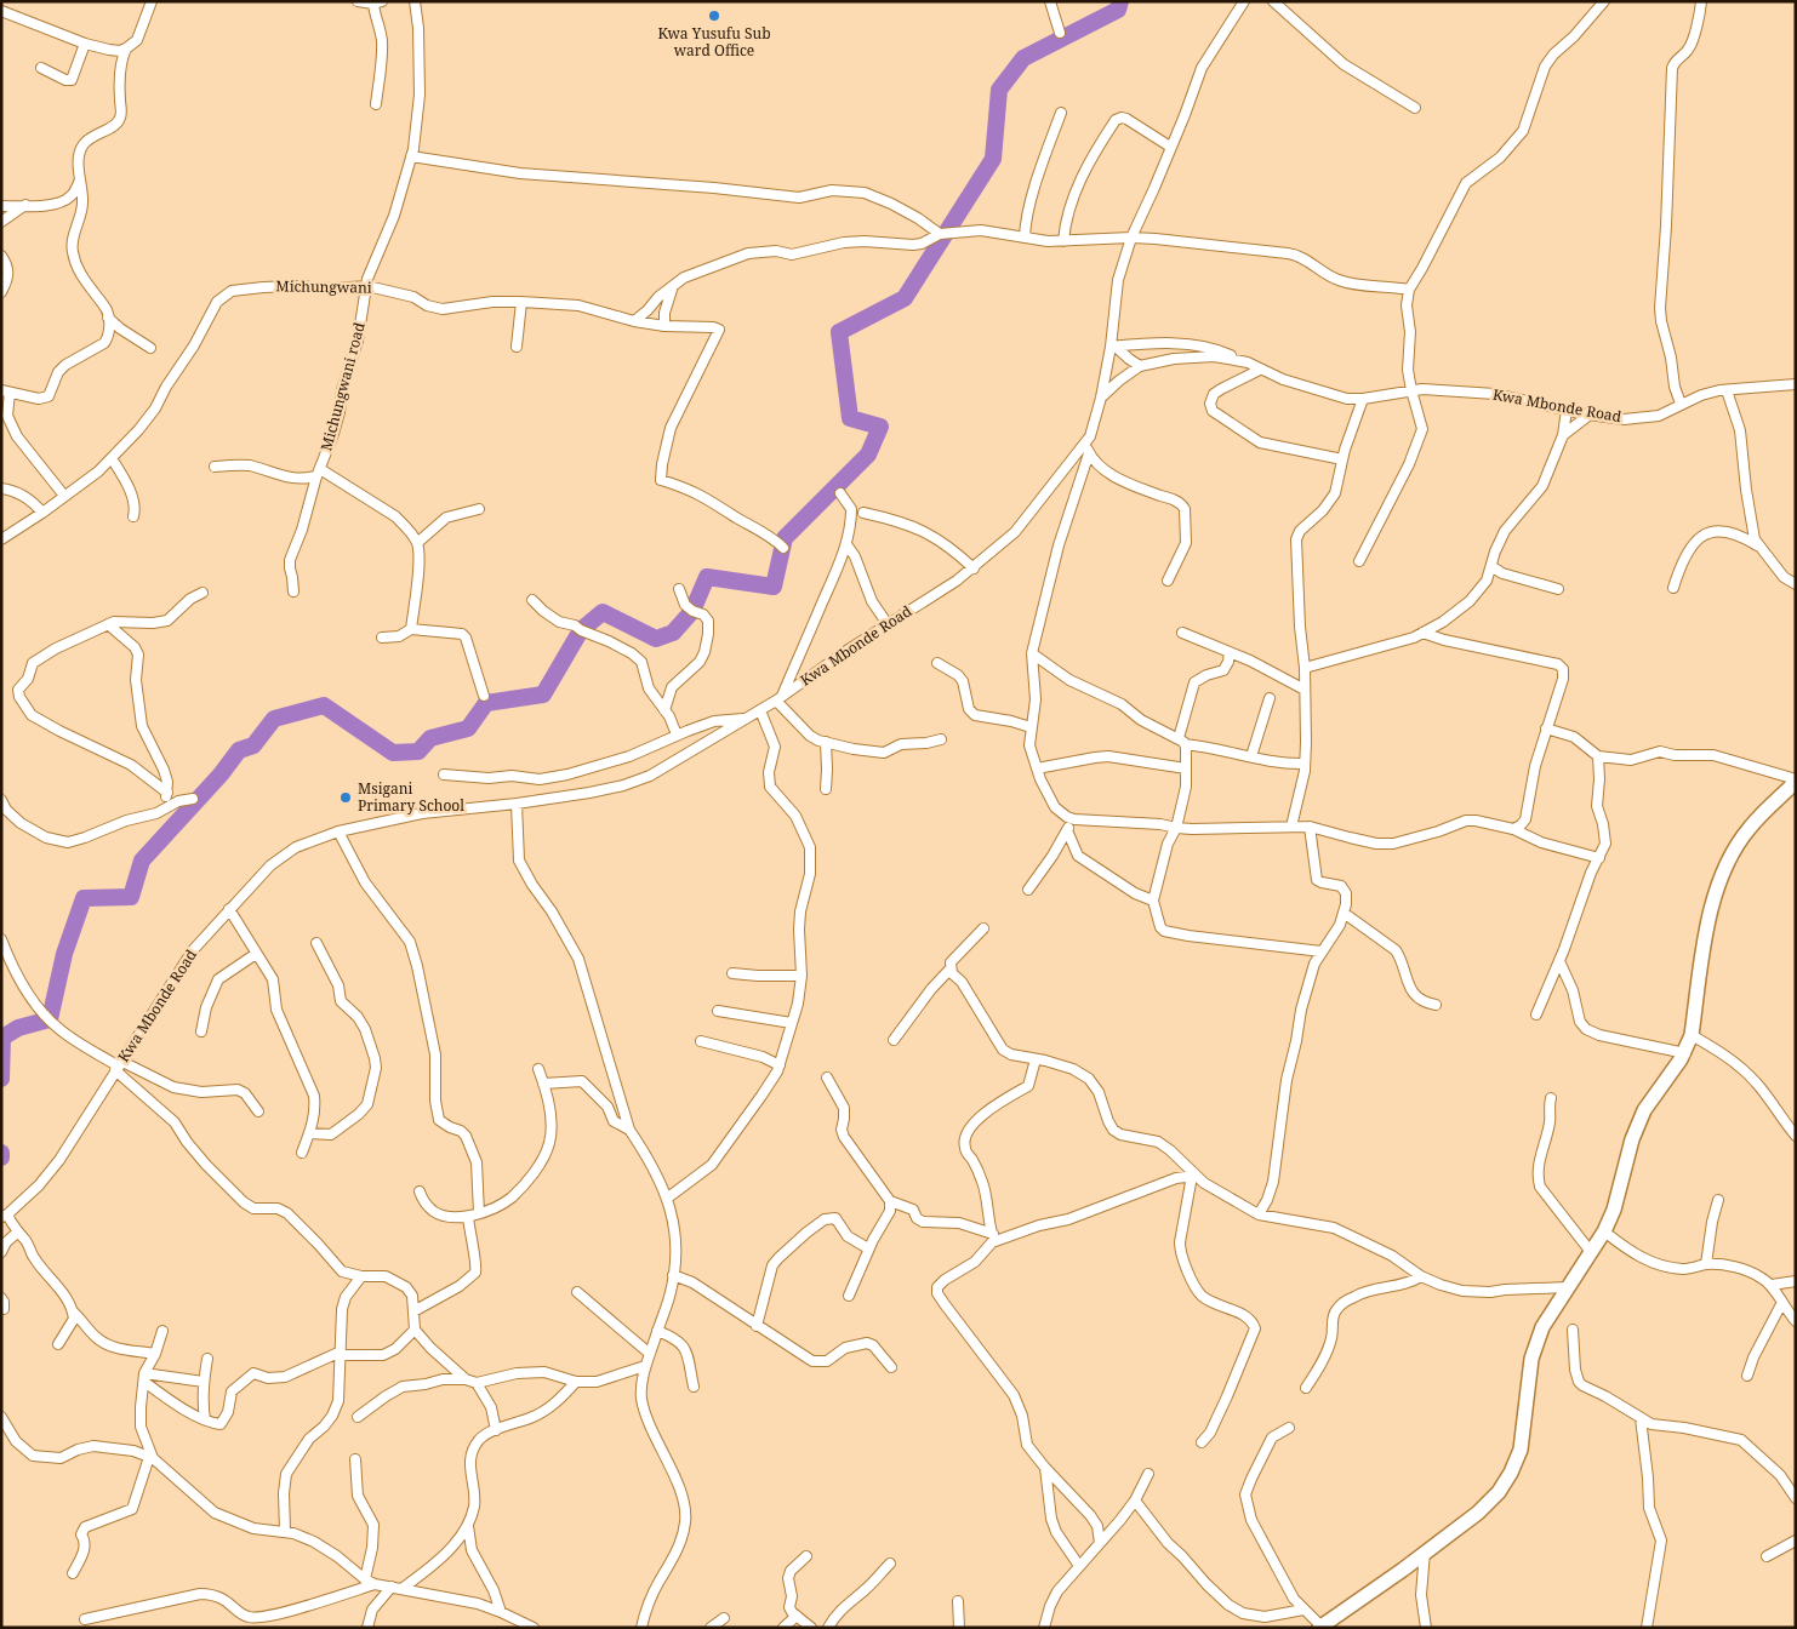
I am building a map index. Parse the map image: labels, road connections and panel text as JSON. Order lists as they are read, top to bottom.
{
  "streets": {
    "street": ["Michungwani", "Michungwani road", "Kwa Mbonde Road"]
  },
  "crossings": [
    ["Michungwani", "Michungwani road"]
  ],
  "places": ["Kwa Yusufu Sub ward Office", "Msigani Primary School"]
}
